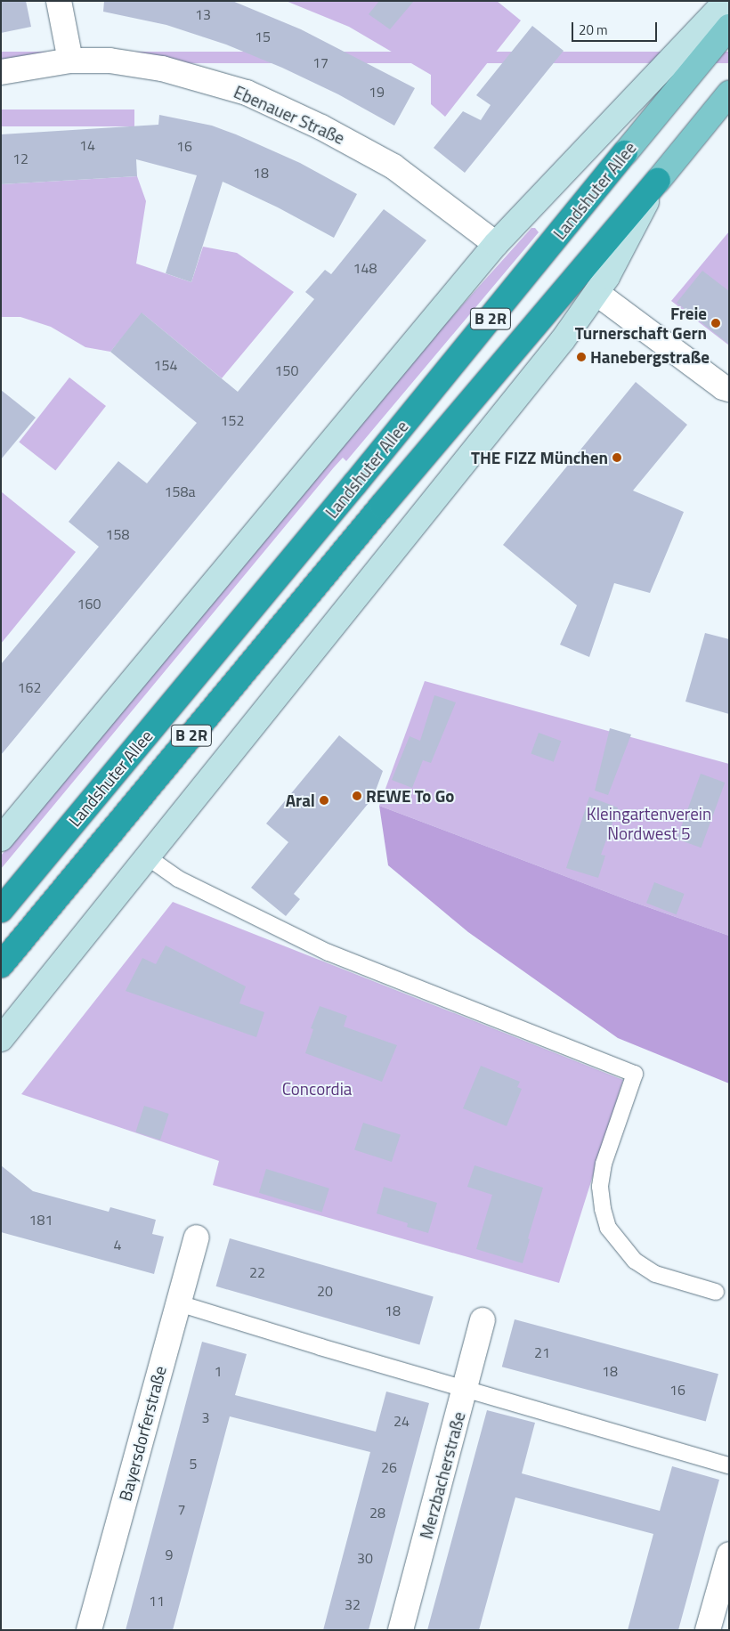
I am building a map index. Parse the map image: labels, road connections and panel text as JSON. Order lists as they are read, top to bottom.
{
  "streets": {
    "highway": ["Landshuter Allee", "B 2R"],
    "street": ["Ebenauer Straße", "Bayersdorferstraße", "Merzbacherstraße"]
  },
  "crossings": [
    ["Ebenauer Straße", "Landshuter Allee"]
  ],
  "parks": ["Kleingartenverein Nordwest 5", "Concordia"],
  "places": [
    "Freie Turnerschaft Gern",
    "Hanebergstraße",
    "THE FIZZ München",
    "REWE To Go",
    "Aral"
  ],
  "house_numbers": [
    "13",
    "15",
    "17",
    "19",
    "14",
    "16",
    "12",
    "18",
    "148",
    "154",
    "150",
    "152",
    "158a",
    "158",
    "160",
    "162",
    "181",
    "4",
    "22",
    "20",
    "18",
    "21",
    "1",
    "18",
    "16",
    "3",
    "24",
    "5",
    "26",
    "7",
    "28",
    "9",
    "30",
    "11",
    "32"
  ],
  "scale_bar": "20 m"
}
